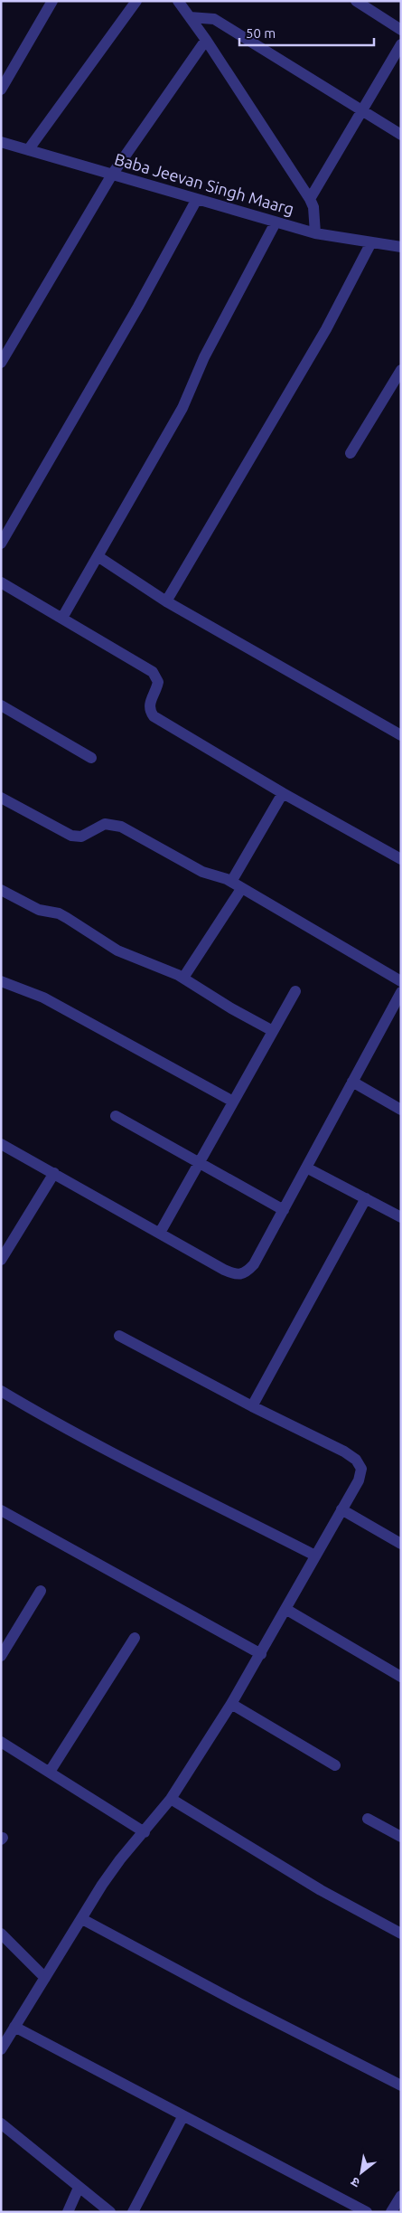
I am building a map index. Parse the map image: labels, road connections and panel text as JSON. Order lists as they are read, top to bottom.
{
  "streets": {
    "street": ["Baba Jeevan Singh Maarg"]
  },
  "scale_bar": "50 m",
  "north": "bottom left"
}
